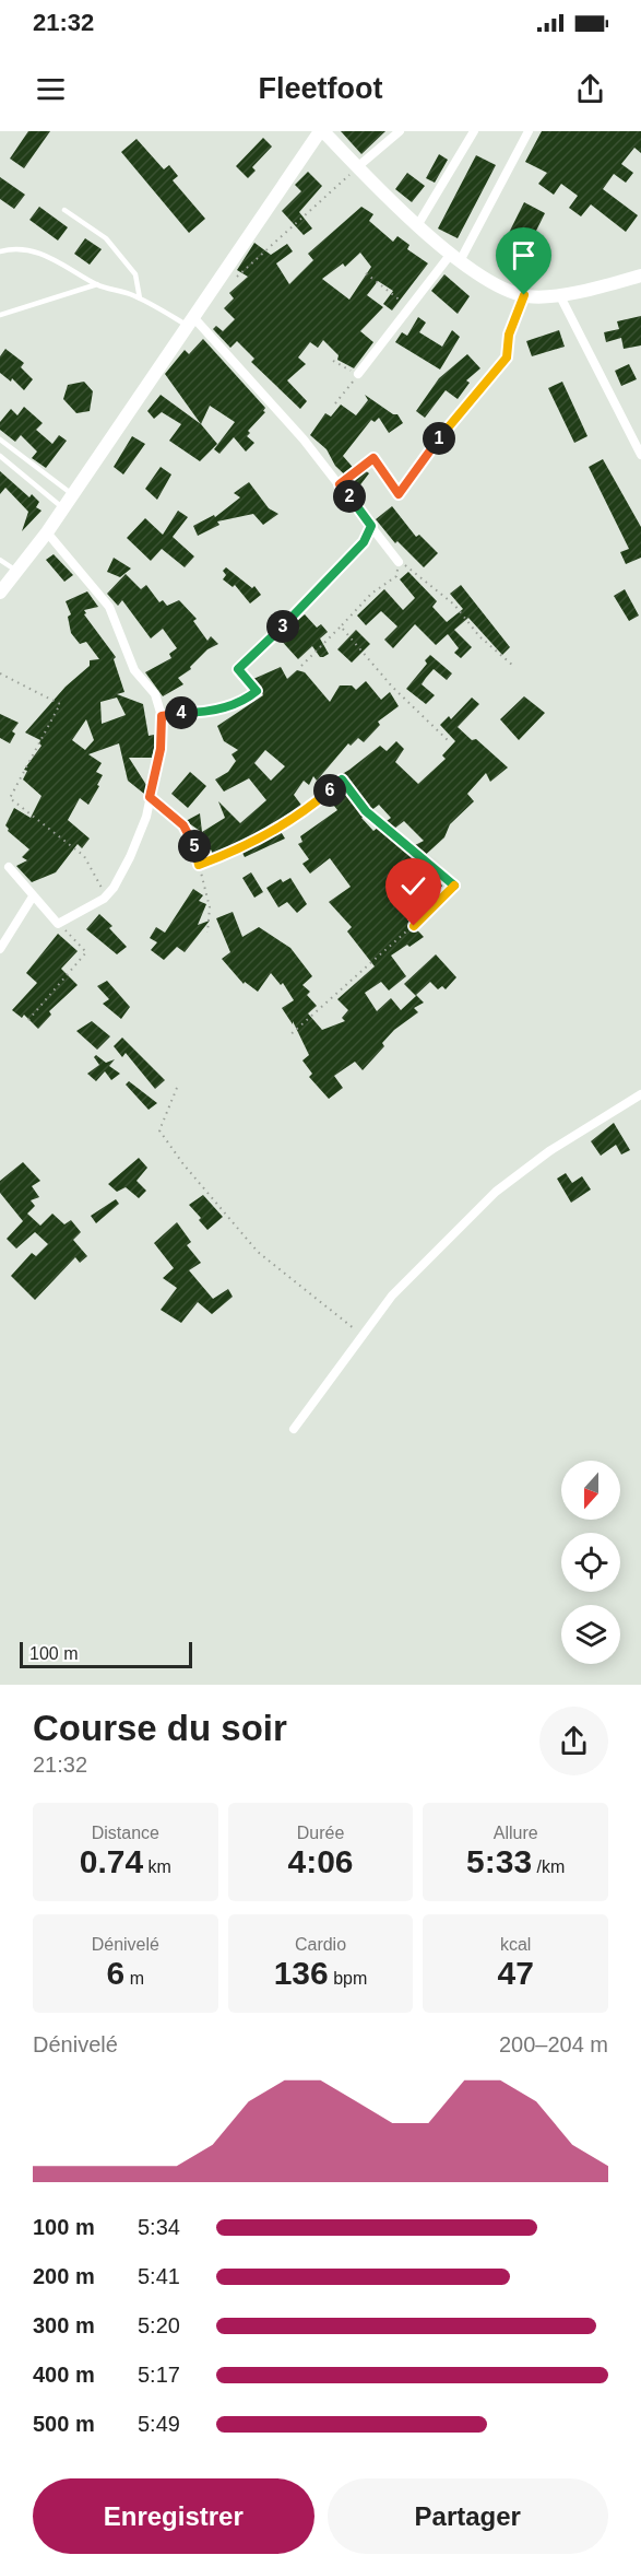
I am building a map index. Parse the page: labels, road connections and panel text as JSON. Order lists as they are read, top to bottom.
{
  "scale_bar": "100 m",
  "north": "bottom",
  "page": {
    "status": "21:32",
    "header": "Fleetfoot",
    "pins": [
      "1",
      "2",
      "3",
      "4",
      "6",
      "5"
    ],
    "scale": "100 m",
    "heading": ["Course du soir", "21:32"],
    "stats": [
      ["Distance", "0.74 km"],
      ["Durée", "4:06"],
      ["Allure", "5:33 /km"],
      ["Dénivelé", "6 m"],
      ["Cardio", "136 bpm"],
      ["kcal", "47"]
    ],
    "chart": ["Dénivelé", "200–204 m"],
    "list": [
      {
        "name": "100 m",
        "note": "5:34"
      },
      {
        "name": "200 m",
        "note": "5:41"
      },
      {
        "name": "300 m",
        "note": "5:20"
      },
      {
        "name": "400 m",
        "note": "5:17"
      },
      {
        "name": "500 m",
        "note": "5:49"
      }
    ],
    "buttons": ["Enregistrer", "Partager"]
  }
}
